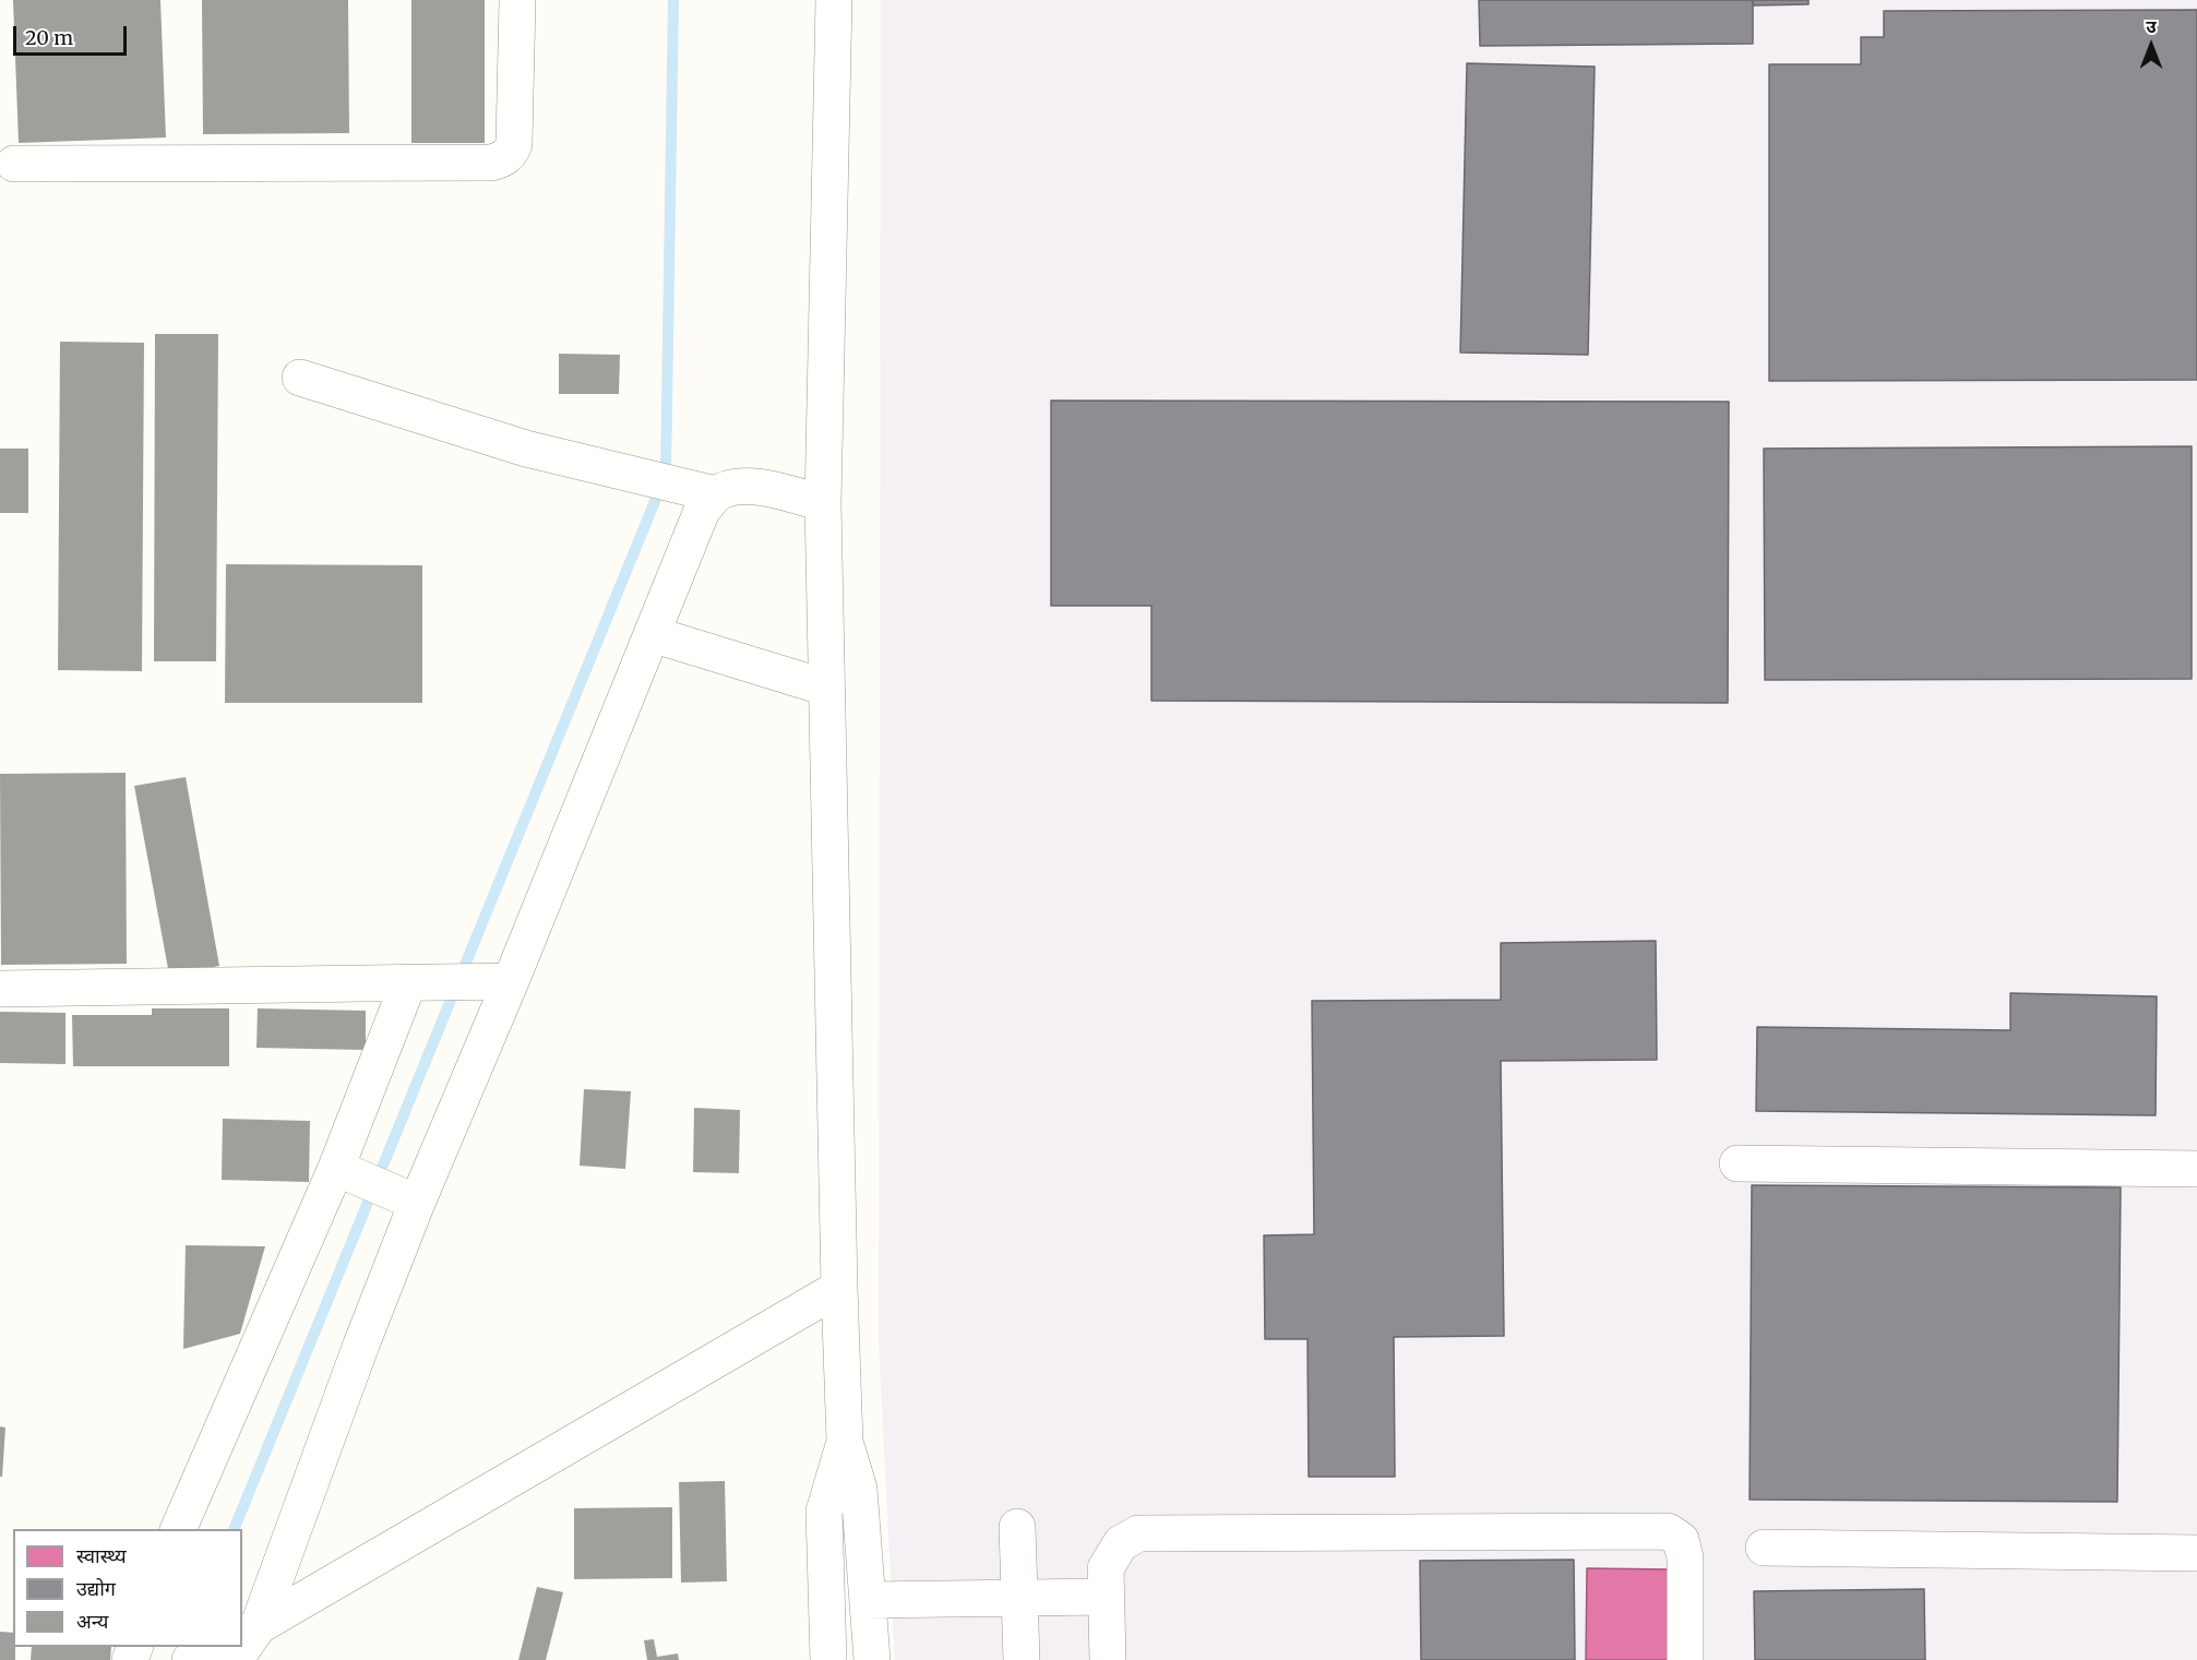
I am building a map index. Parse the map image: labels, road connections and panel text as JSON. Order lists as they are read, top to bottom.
{
  "legend": ["स्वास्थ्य", "उद्योग", "अन्य"],
  "scale_bar": "20 m",
  "north": "top"
}
